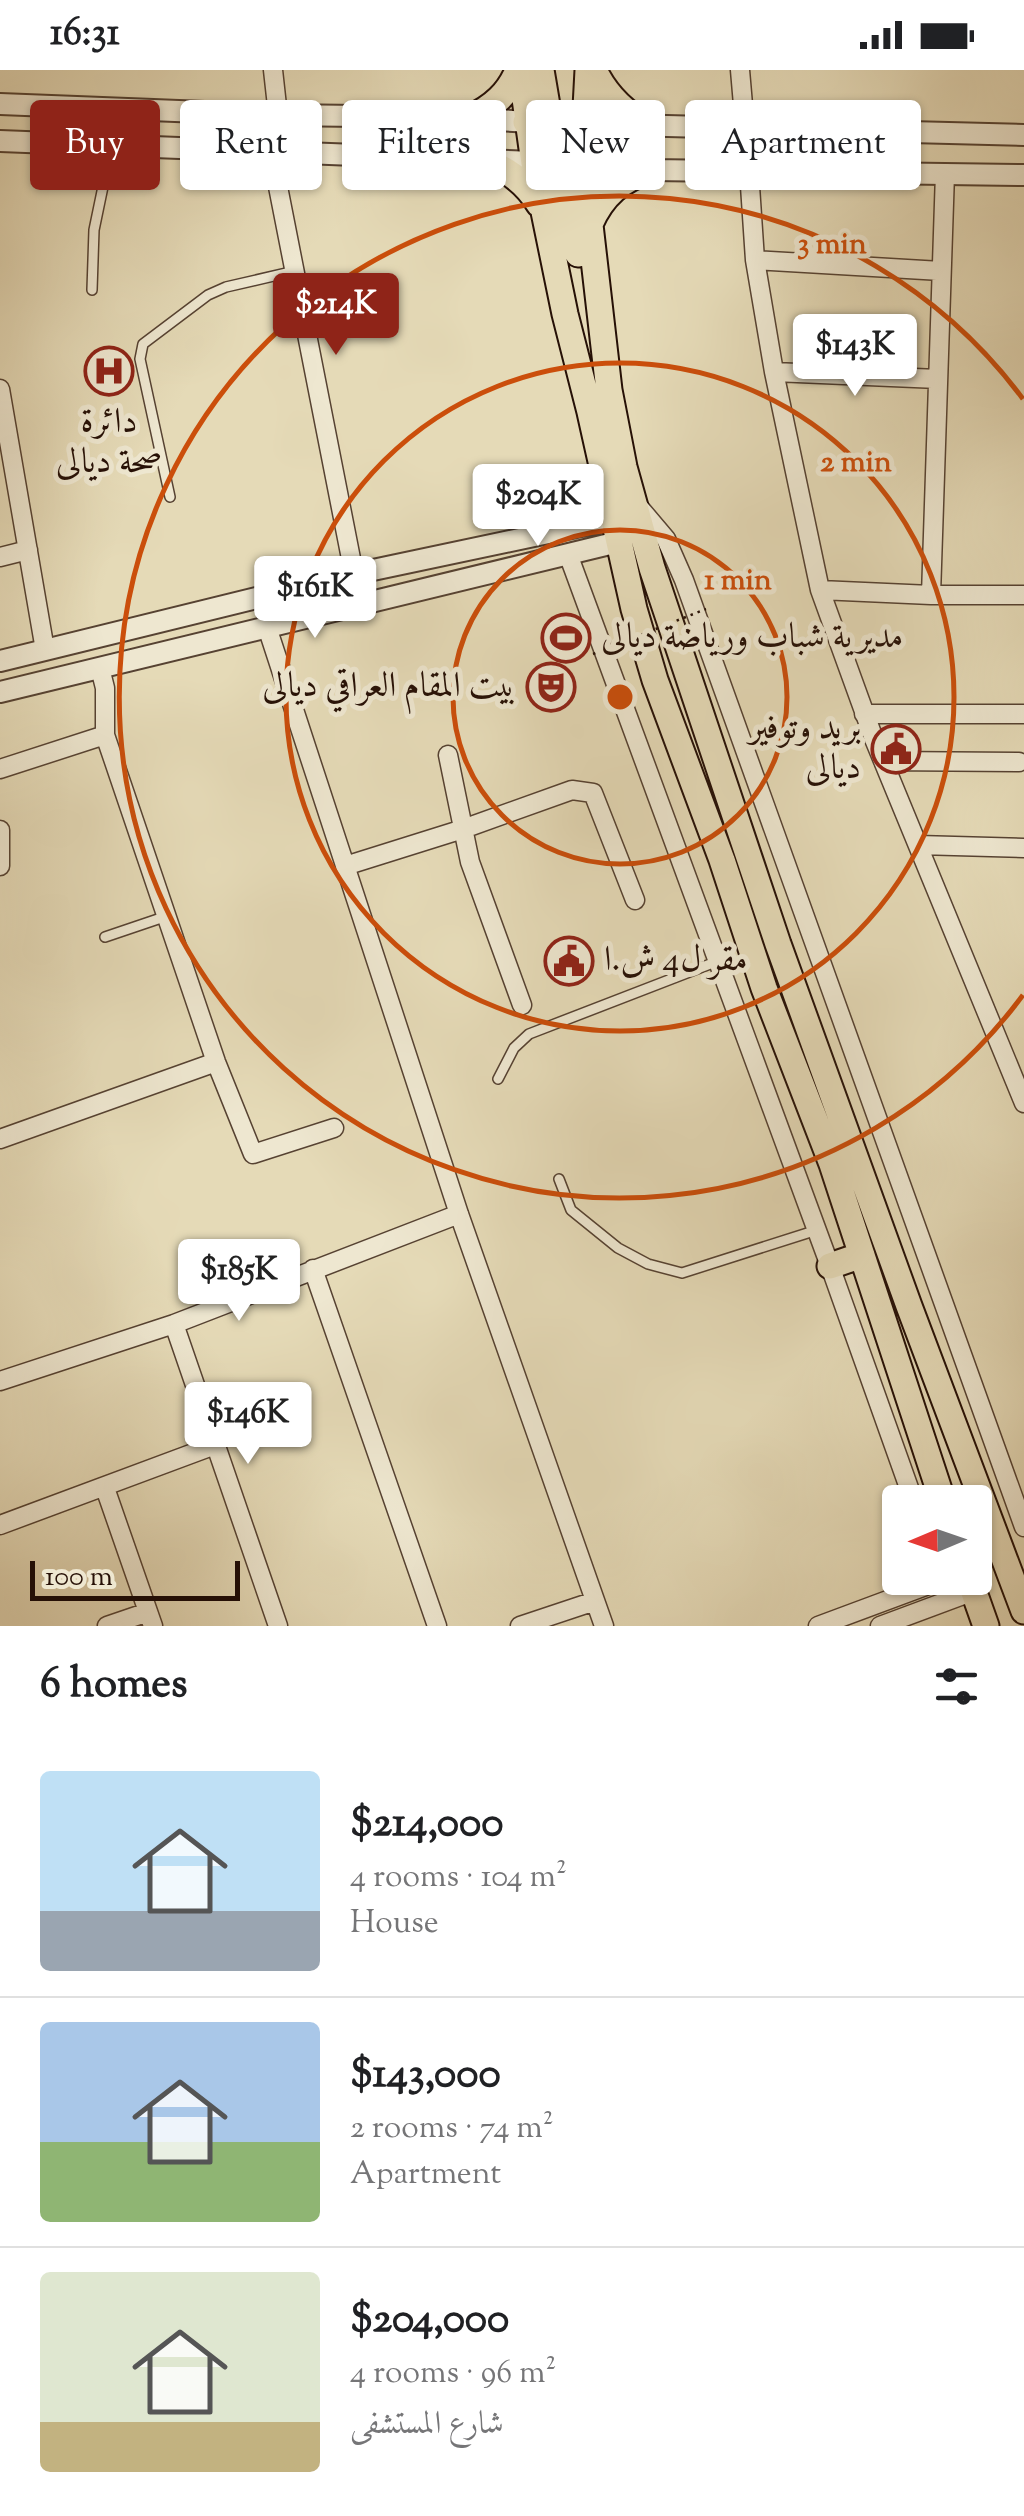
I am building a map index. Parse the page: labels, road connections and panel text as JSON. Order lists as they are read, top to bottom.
{
  "places": {
    "hospital": ["دائرة صحة ديالى"],
    "sports": ["مديرية شباب ورياضة ديالى"],
    "theatre": ["بيت المقام العراقي ديالى"],
    "public building": ["بريد وتوفير ديالى", "مقر ل4 ش.ا"]
  },
  "scale_bar": "100 m",
  "north": "left",
  "page": {
    "status": "16:31",
    "chip": [
      "Buy",
      "Rent",
      "Filters",
      "New",
      "Apartment"
    ],
    "price": [
      "$214K",
      "$143K",
      "$204K",
      "$161K",
      "$185K",
      "$146K"
    ],
    "scale": "100 m",
    "heading": "6 homes",
    "list": [
      {
        "name": "$214,000",
        "note": "4 rooms · 104 m² · House"
      },
      {
        "name": "$143,000",
        "note": "2 rooms · 74 m² · Apartment"
      },
      {
        "name": "$204,000",
        "note": "4 rooms · 96 m² · شارع المستشفى"
      }
    ]
  },
  "rings": ["3 min", "2 min", "1 min"]
}
